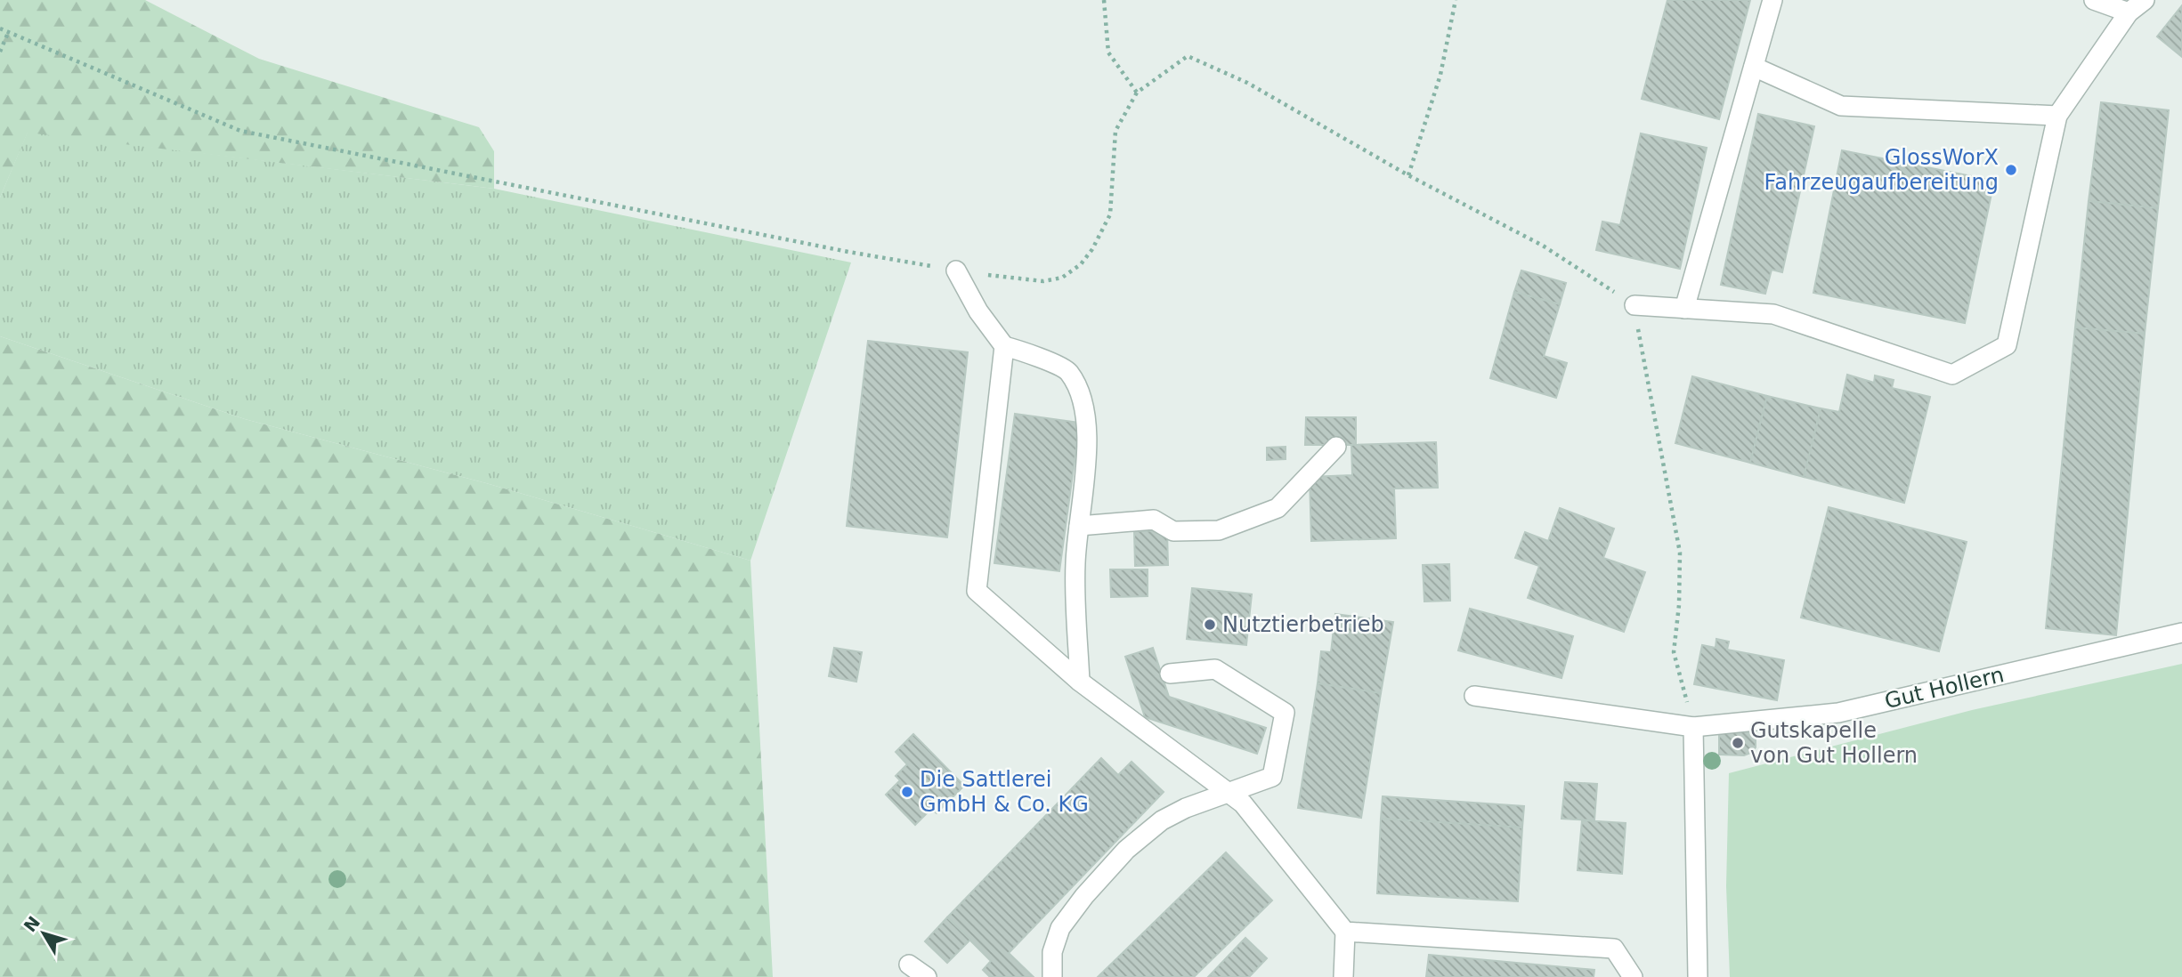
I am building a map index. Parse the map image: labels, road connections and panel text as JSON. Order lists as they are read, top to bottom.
{
  "streets": {
    "street": ["Gut Hollern"]
  },
  "places": [
    "GlossWorX Fahrzeugaufbereitung",
    "Nutztierbetrieb",
    "Gutskapelle von Gut Hollern",
    "Die Sattlerei GmbH & Co. KG"
  ],
  "north": "top left"
}
